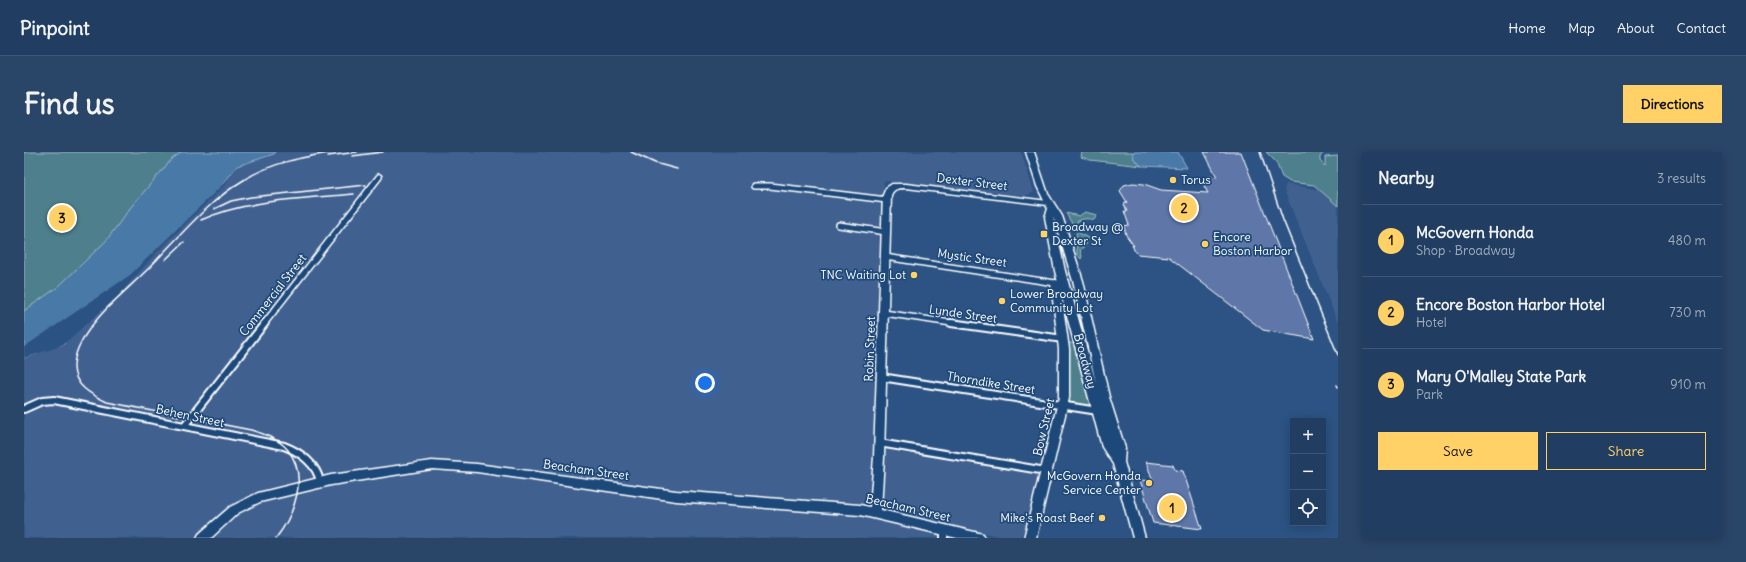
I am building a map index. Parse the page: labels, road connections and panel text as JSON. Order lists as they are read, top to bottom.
{
  "streets": {
    "main road": [
      "Dexter Street",
      "Robin Street",
      "Broadway",
      "Bow Street",
      "Beacham Street"
    ],
    "street": [
      "Mystic Street",
      "Commercial Street",
      "Lynde Street",
      "Thorndike Street",
      "Behen Street"
    ]
  },
  "crossings": [
    ["Dexter Street", "Robin Street"],
    ["Dexter Street", "Broadway"],
    ["Mystic Street", "Robin Street"],
    ["Mystic Street", "Broadway"],
    ["Mystic Street", "Bow Street"],
    ["Commercial Street", "Behen Street"],
    ["Lynde Street", "Robin Street"],
    ["Lynde Street", "Bow Street"],
    ["Robin Street", "Thorndike Street"],
    ["Robin Street", "Beacham Street"],
    ["Broadway", "Thorndike Street"],
    ["Broadway", "Bow Street"],
    ["Thorndike Street", "Bow Street"],
    ["Behen Street", "Beacham Street"]
  ],
  "places": {
    "other": [
      "Torus",
      "Encore Boston Harbor",
      "TNC Waiting Lot",
      "Lower Broadway Community Lot",
      "McGovern Honda Service Center",
      "Mike's Roast Beef"
    ],
    "transit": ["Broadway @ Dexter St"]
  },
  "page": {
    "header": "Pinpoint",
    "nav": [
      "Home",
      "Map",
      "About",
      "Contact"
    ],
    "buttons": [
      "Directions",
      ["Save", "Share"]
    ],
    "title": "Find us",
    "heading": ["Nearby", "3 results"],
    "pins": ["2", "3", "1"],
    "list": [
      {
        "mark": "1",
        "name": "McGovern Honda",
        "note": "Shop · Broadway",
        "value": "480 m"
      },
      {
        "mark": "2",
        "name": "Encore Boston Harbor Hotel",
        "note": "Hotel",
        "value": "730 m"
      },
      {
        "mark": "3",
        "name": "Mary O'Malley State Park",
        "note": "Park",
        "value": "910 m"
      }
    ],
    "map_buttons": ["+", "−"]
  }
}
